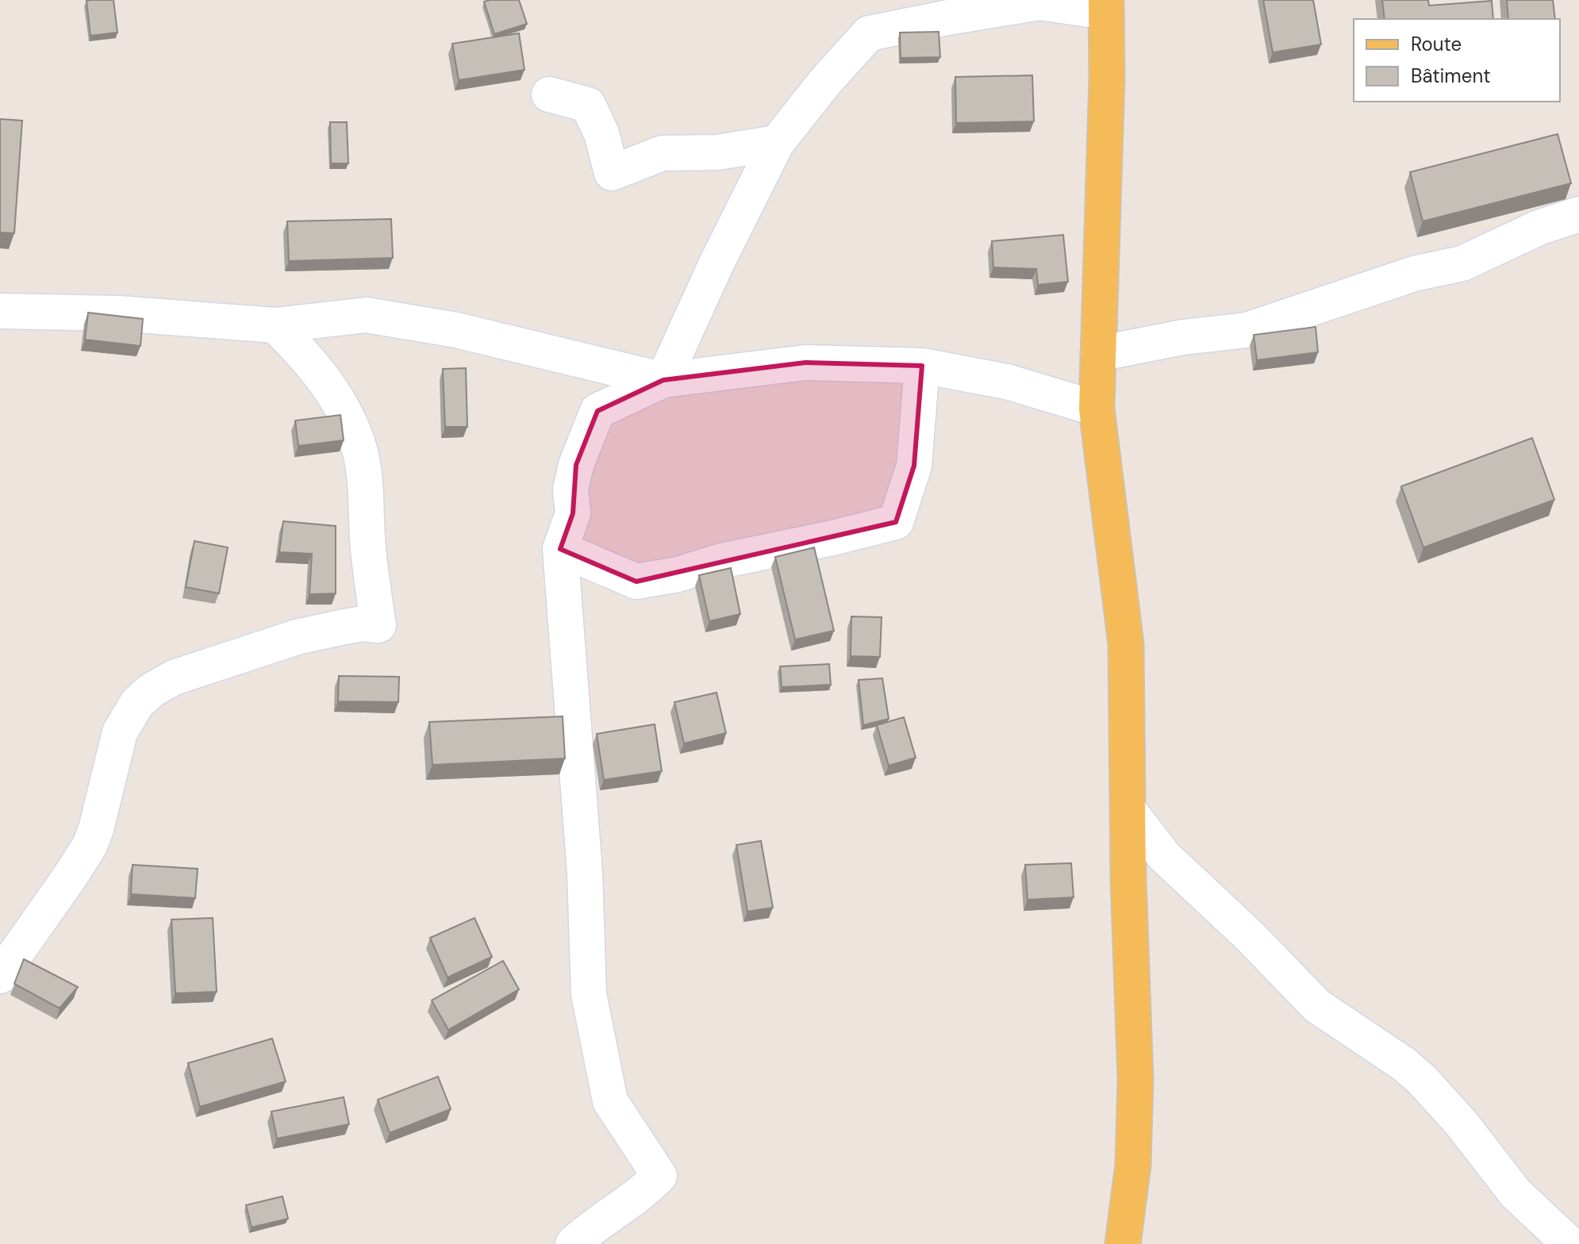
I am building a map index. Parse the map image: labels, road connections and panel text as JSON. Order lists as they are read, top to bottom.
{
  "legend": ["Route", "Bâtiment"]
}
